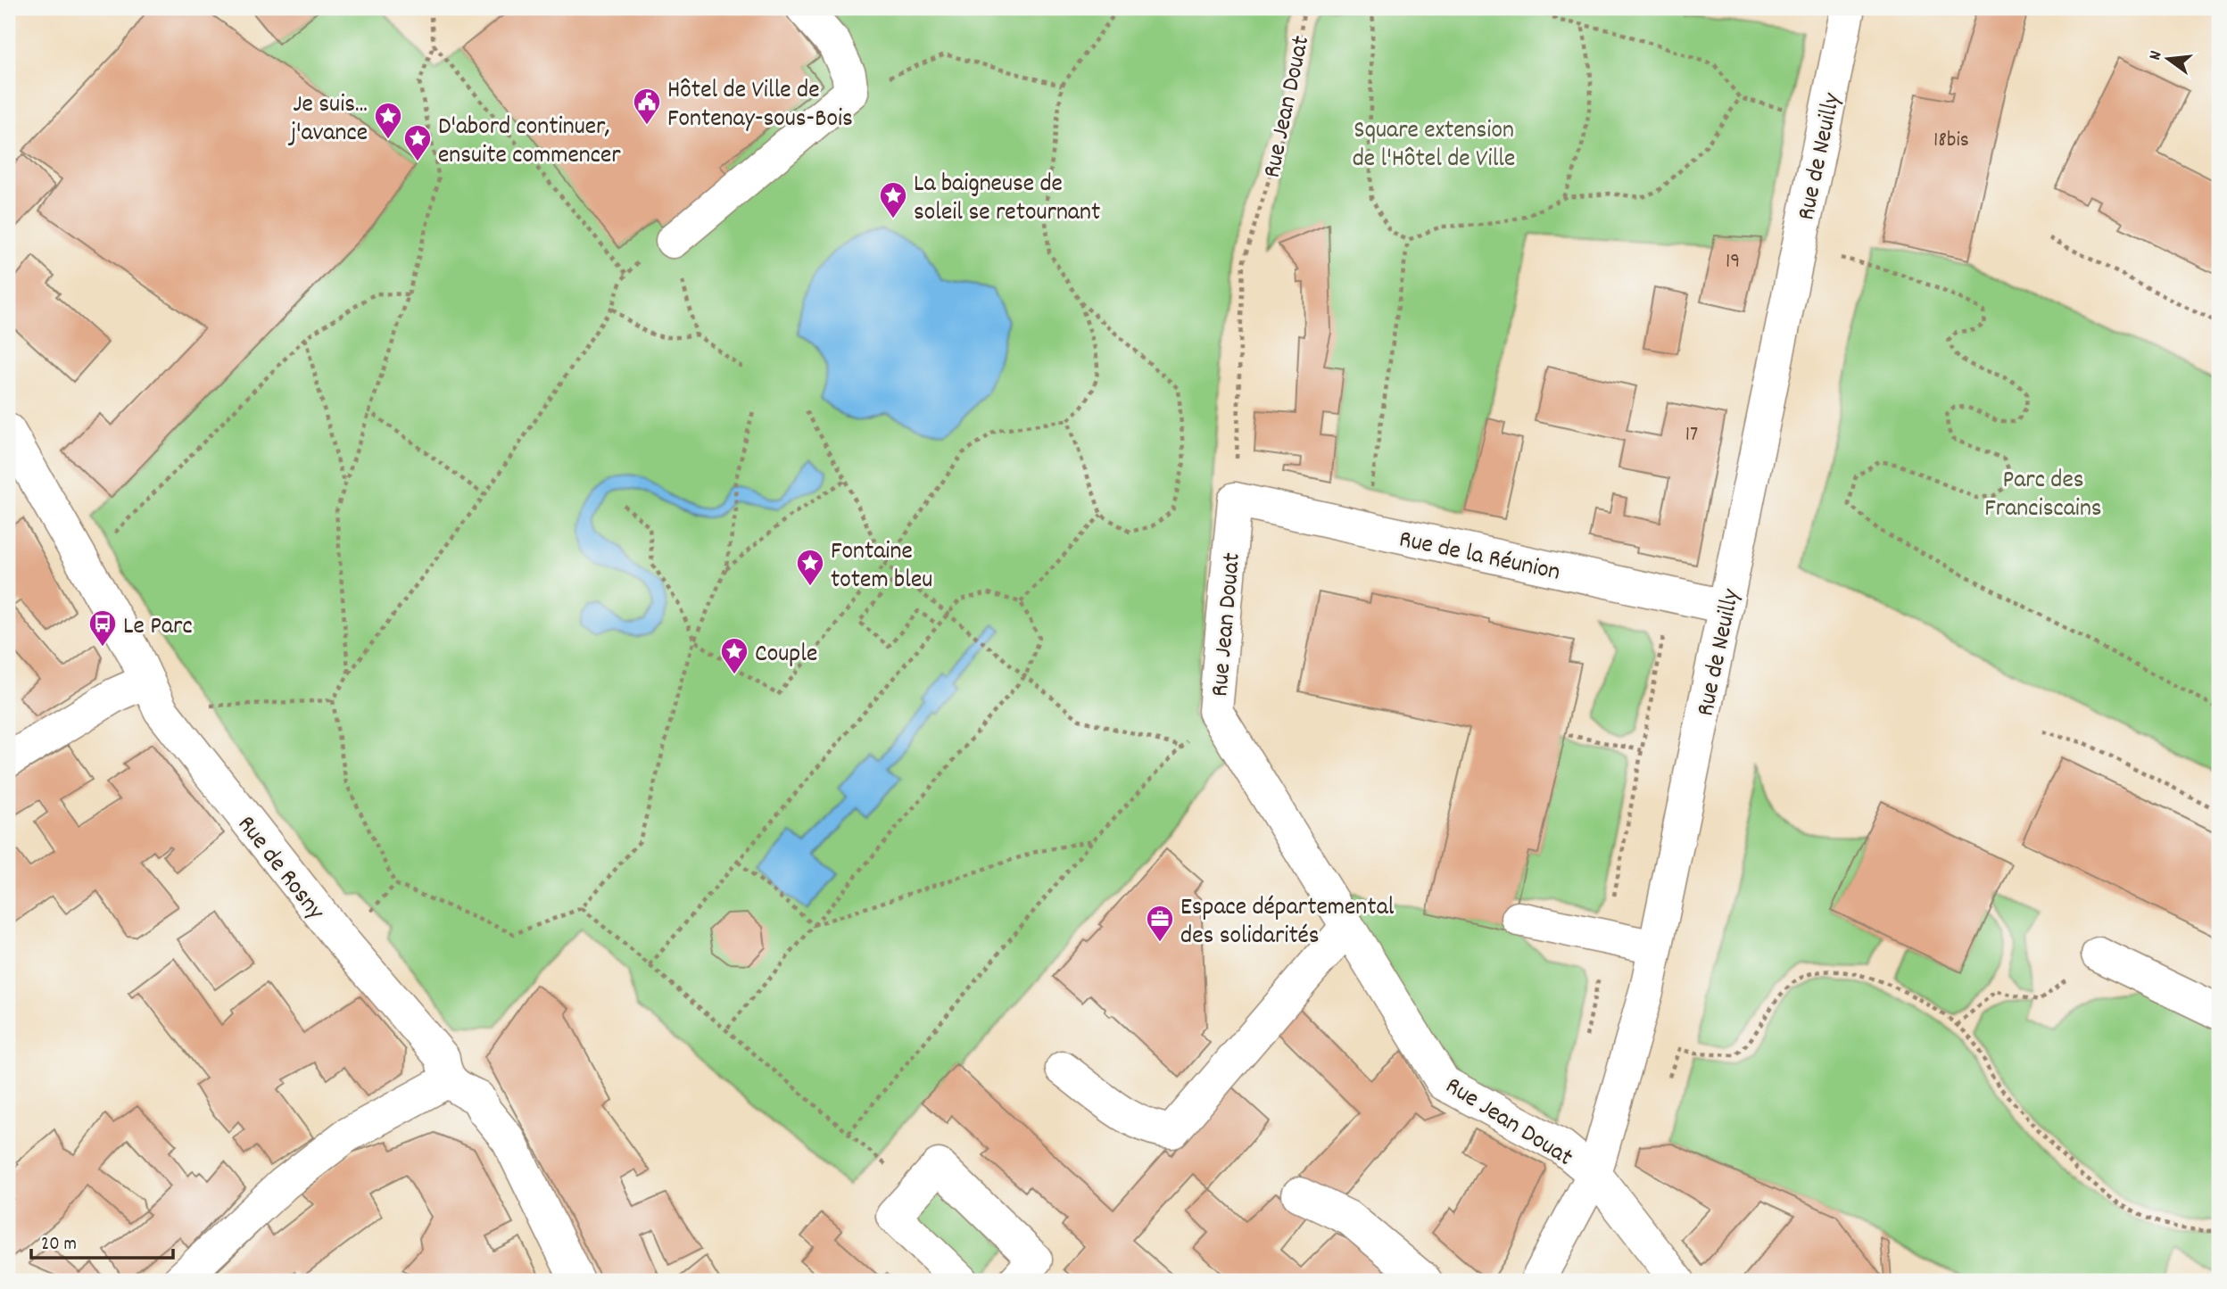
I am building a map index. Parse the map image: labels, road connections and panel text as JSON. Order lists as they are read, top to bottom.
{
  "streets": {
    "street": [
      "Rue Jean Douat",
      "Rue de Neuilly",
      "Rue de la Réunion",
      "Rue de Rosny"
    ]
  },
  "crossings": [
    ["Rue Jean Douat", "Rue de Neuilly"],
    ["Rue Jean Douat", "Rue de la Réunion"],
    ["Rue de Neuilly", "Rue de la Réunion"]
  ],
  "parks": ["Square extension de l'Hôtel de Ville", "Parc des Franciscains"],
  "places": {
    "public building": ["Hôtel de Ville de Fontenay-sous-Bois"],
    "place": [
      "Je suis... j'avance",
      "D'abord continuer, ensuite commencer",
      "La baigneuse de soleil se retournant",
      "Fontaine totem bleu",
      "Couple"
    ],
    "bus stop": ["Le Parc"],
    "office": ["Espace départemental des solidarités"]
  },
  "house_numbers": ["18bis", "19", "17"],
  "scale_bar": "20 m",
  "north": "left"
}
